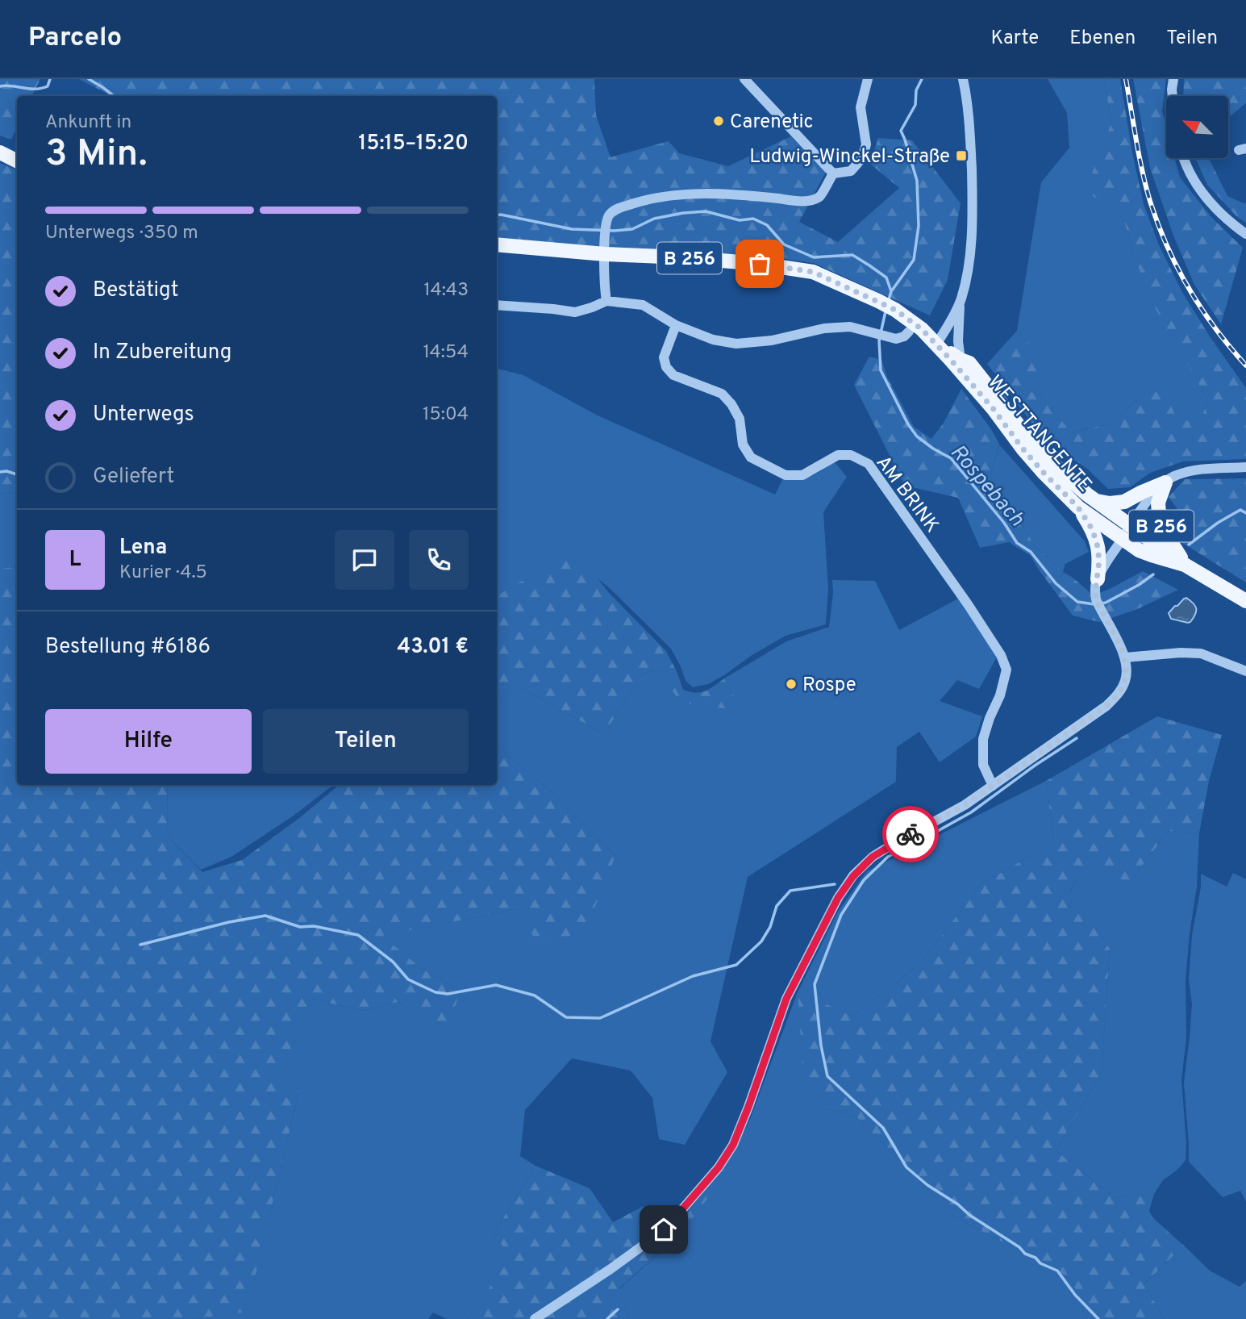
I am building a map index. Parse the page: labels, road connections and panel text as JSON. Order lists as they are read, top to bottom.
{
  "streets": {
    "main road": ["B 256", "WESTTANGENTE"],
    "street": ["AM BRINK"]
  },
  "crossings": [
    ["B 256", "WESTTANGENTE"]
  ],
  "water": ["Rospebach"],
  "places": {
    "other": ["Carenetic", "Rospe"],
    "transit": ["Ludwig-Winckel-Straße"]
  },
  "north": "top left",
  "page": {
    "header": "Parcelo",
    "nav": ["Karte", "Ebenen", "Teilen"],
    "heading": ["3 Min.", "Ankunft in", "15:15–15:20"],
    "panel": [
      "Lena",
      "Kurier · 4.5",
      "Bestellung #6186",
      "43.01 €"
    ],
    "bar": "Unterwegs · 350 m",
    "list": [
      ["Bestätigt", "14:43"],
      ["In Zubereitung", "14:54"],
      ["Unterwegs", "15:04"],
      "Geliefert"
    ],
    "round": "L",
    "buttons": ["Hilfe", "Teilen"]
  }
}
